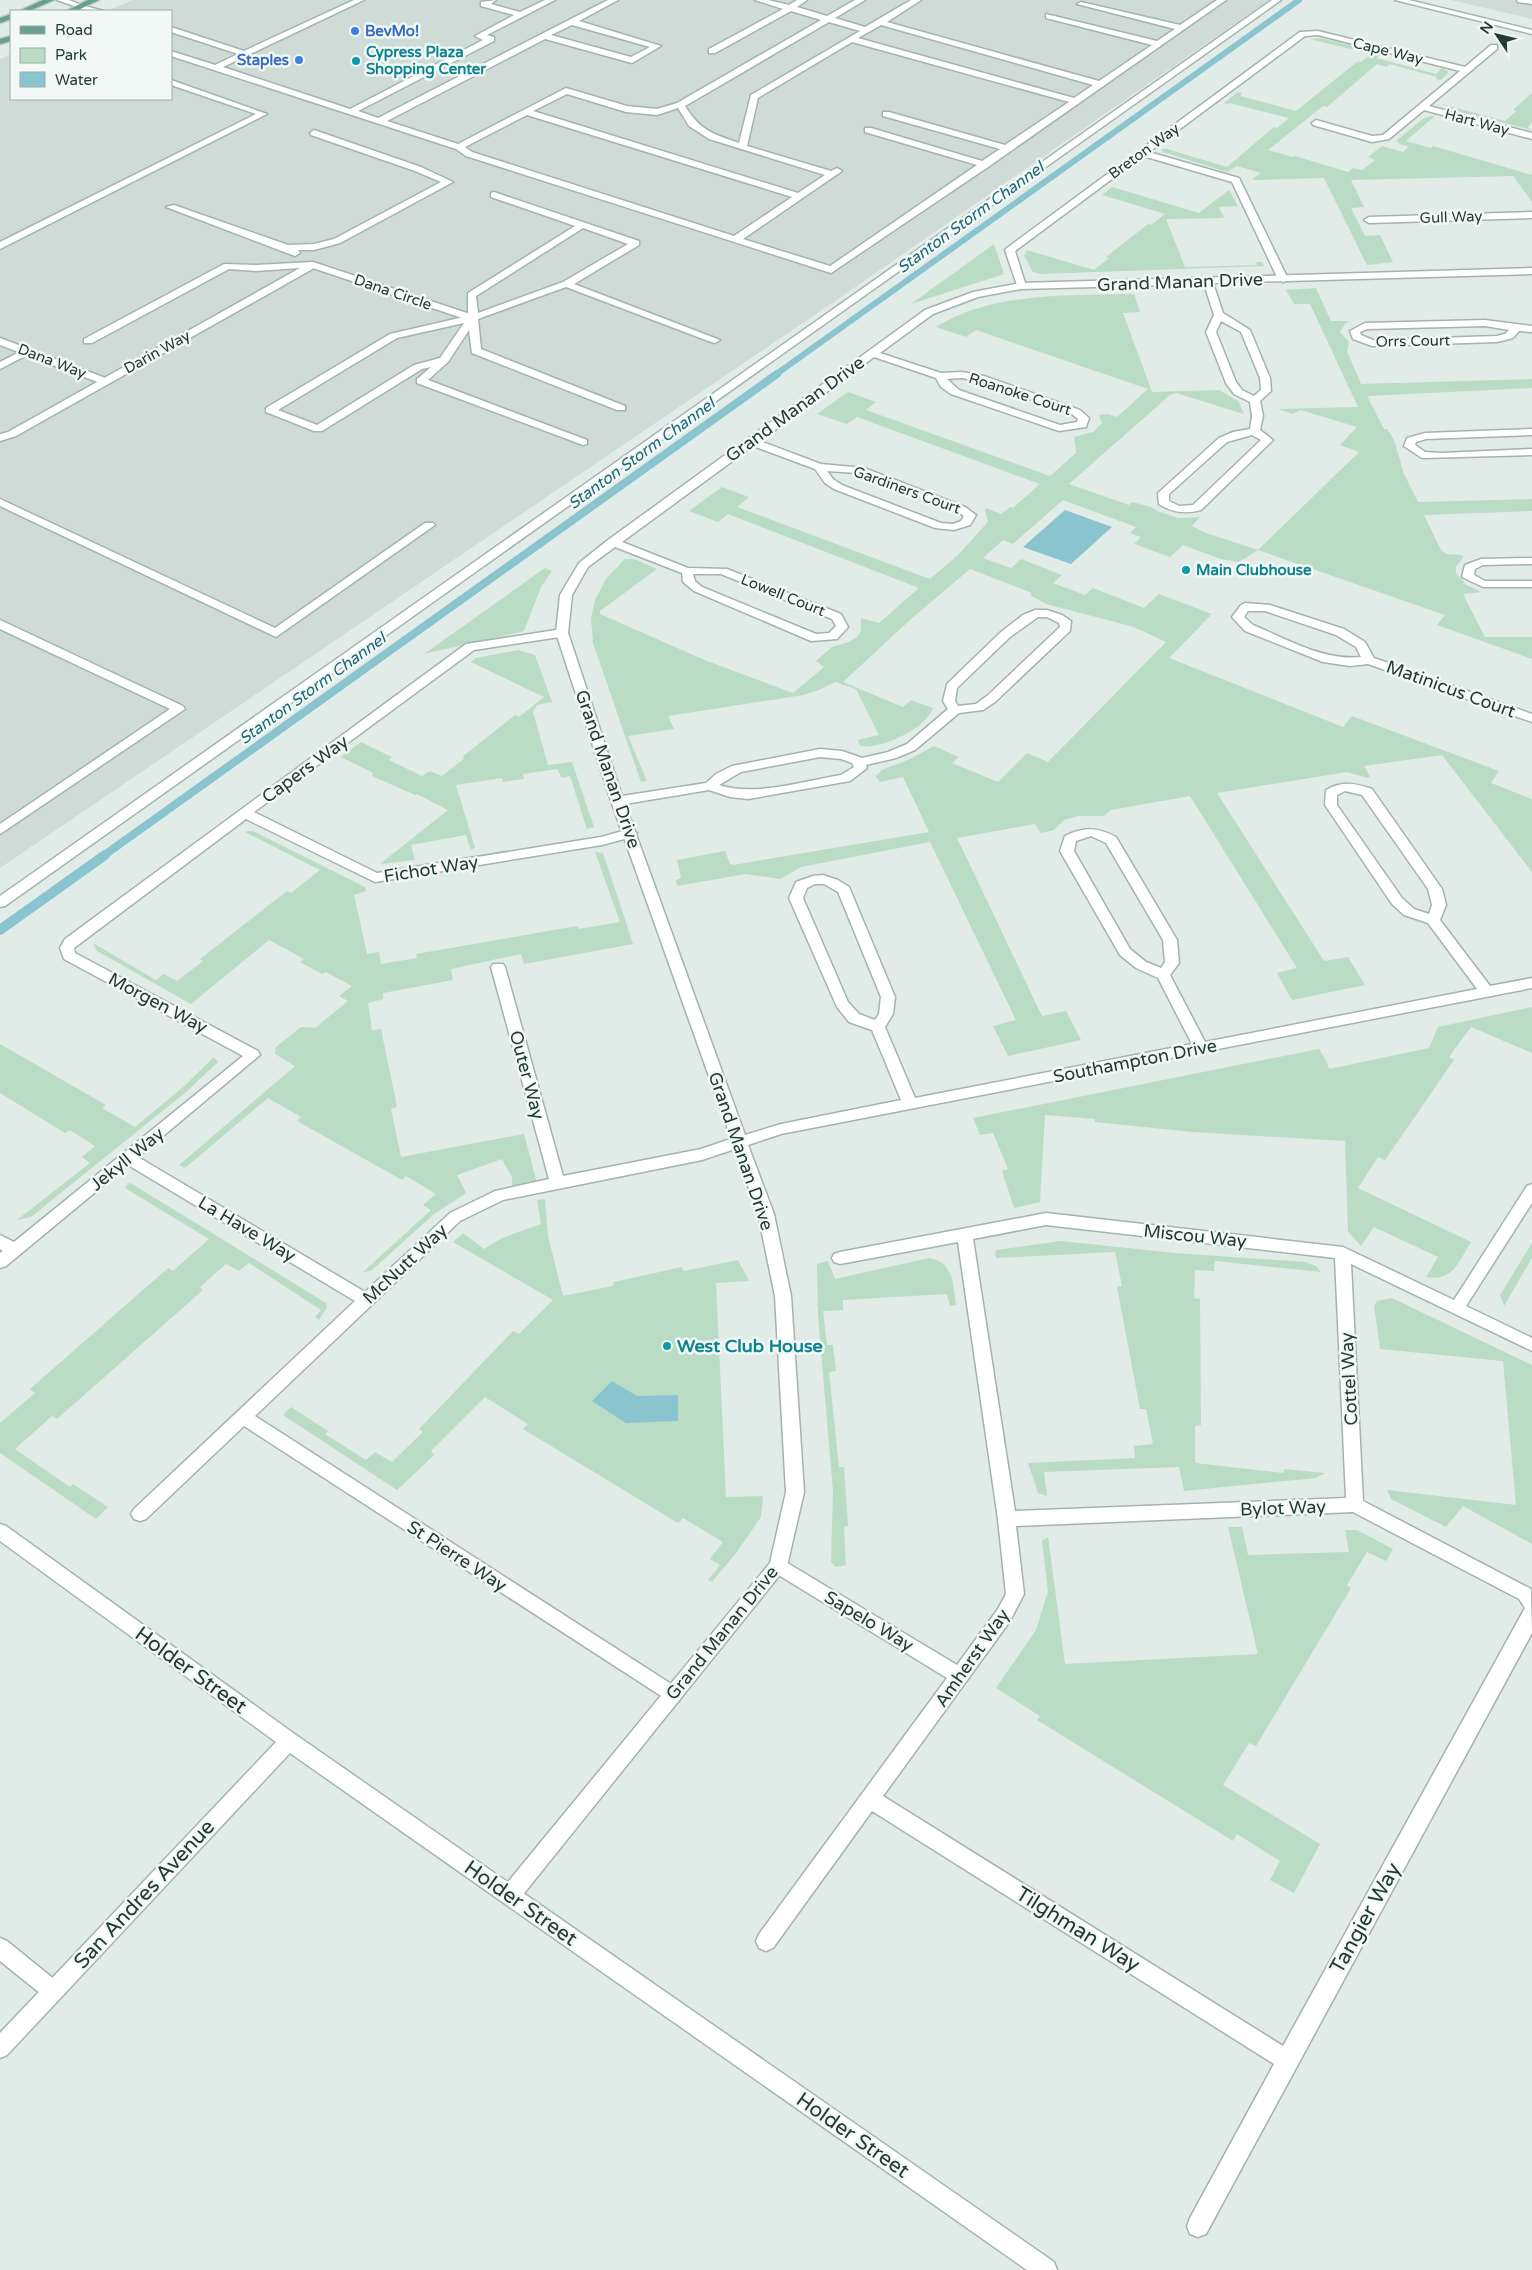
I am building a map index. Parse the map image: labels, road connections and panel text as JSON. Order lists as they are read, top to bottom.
{
  "streets": {
    "street": [
      "Cape Way",
      "Hart Way",
      "Breton Way",
      "Gull Way",
      "Grand Manan Drive",
      "Dana Circle",
      "Orrs Court",
      "Darin Way",
      "Dana Way",
      "Roanoke Court",
      "Gardiners Court",
      "Lowell Court",
      "Matinicus Court",
      "Capers Way",
      "Fichot Way",
      "Morgen Way",
      "Southampton Drive",
      "Outer Way",
      "Jekyll Way",
      "La Have Way",
      "Miscou Way",
      "McNutt Way",
      "Cottel Way",
      "Bylot Way",
      "St Pierre Way",
      "Sapelo Way",
      "Amherst Way",
      "Holder Street",
      "San Andres Avenue",
      "Tangier Way",
      "Tilghman Way"
    ]
  },
  "crossings": [
    ["Cape Way", "Breton Way"],
    ["Breton Way", "Grand Manan Drive"],
    ["Grand Manan Drive", "Roanoke Court"],
    ["Grand Manan Drive", "Gardiners Court"],
    ["Grand Manan Drive", "Lowell Court"],
    ["Grand Manan Drive", "Capers Way"],
    ["Grand Manan Drive", "Fichot Way"],
    ["Grand Manan Drive", "Southampton Drive"],
    ["Grand Manan Drive", "McNutt Way"],
    ["Grand Manan Drive", "St Pierre Way"],
    ["Grand Manan Drive", "Sapelo Way"],
    ["Grand Manan Drive", "Holder Street"],
    ["Dana Circle", "Darin Way"],
    ["Darin Way", "Dana Way"],
    ["Capers Way", "Fichot Way"],
    ["Capers Way", "Morgen Way"],
    ["Morgen Way", "Jekyll Way"],
    ["Southampton Drive", "McNutt Way"],
    ["Outer Way", "McNutt Way"],
    ["Jekyll Way", "La Have Way"],
    ["La Have Way", "McNutt Way"],
    ["Miscou Way", "Cottel Way"],
    ["Miscou Way", "Amherst Way"],
    ["McNutt Way", "St Pierre Way"],
    ["Cottel Way", "Bylot Way"],
    ["Bylot Way", "Amherst Way"],
    ["Sapelo Way", "Amherst Way"],
    ["Amherst Way", "Tilghman Way"],
    ["Holder Street", "San Andres Avenue"],
    ["Tangier Way", "Tilghman Way"]
  ],
  "water": ["Stanton Storm Channel"],
  "places": [
    "BevMo!",
    "Staples",
    "Cypress Plaza Shopping Center",
    "Main Clubhouse",
    "West Club House"
  ],
  "legend": ["Road", "Park", "Water"],
  "north": "top left"
}
